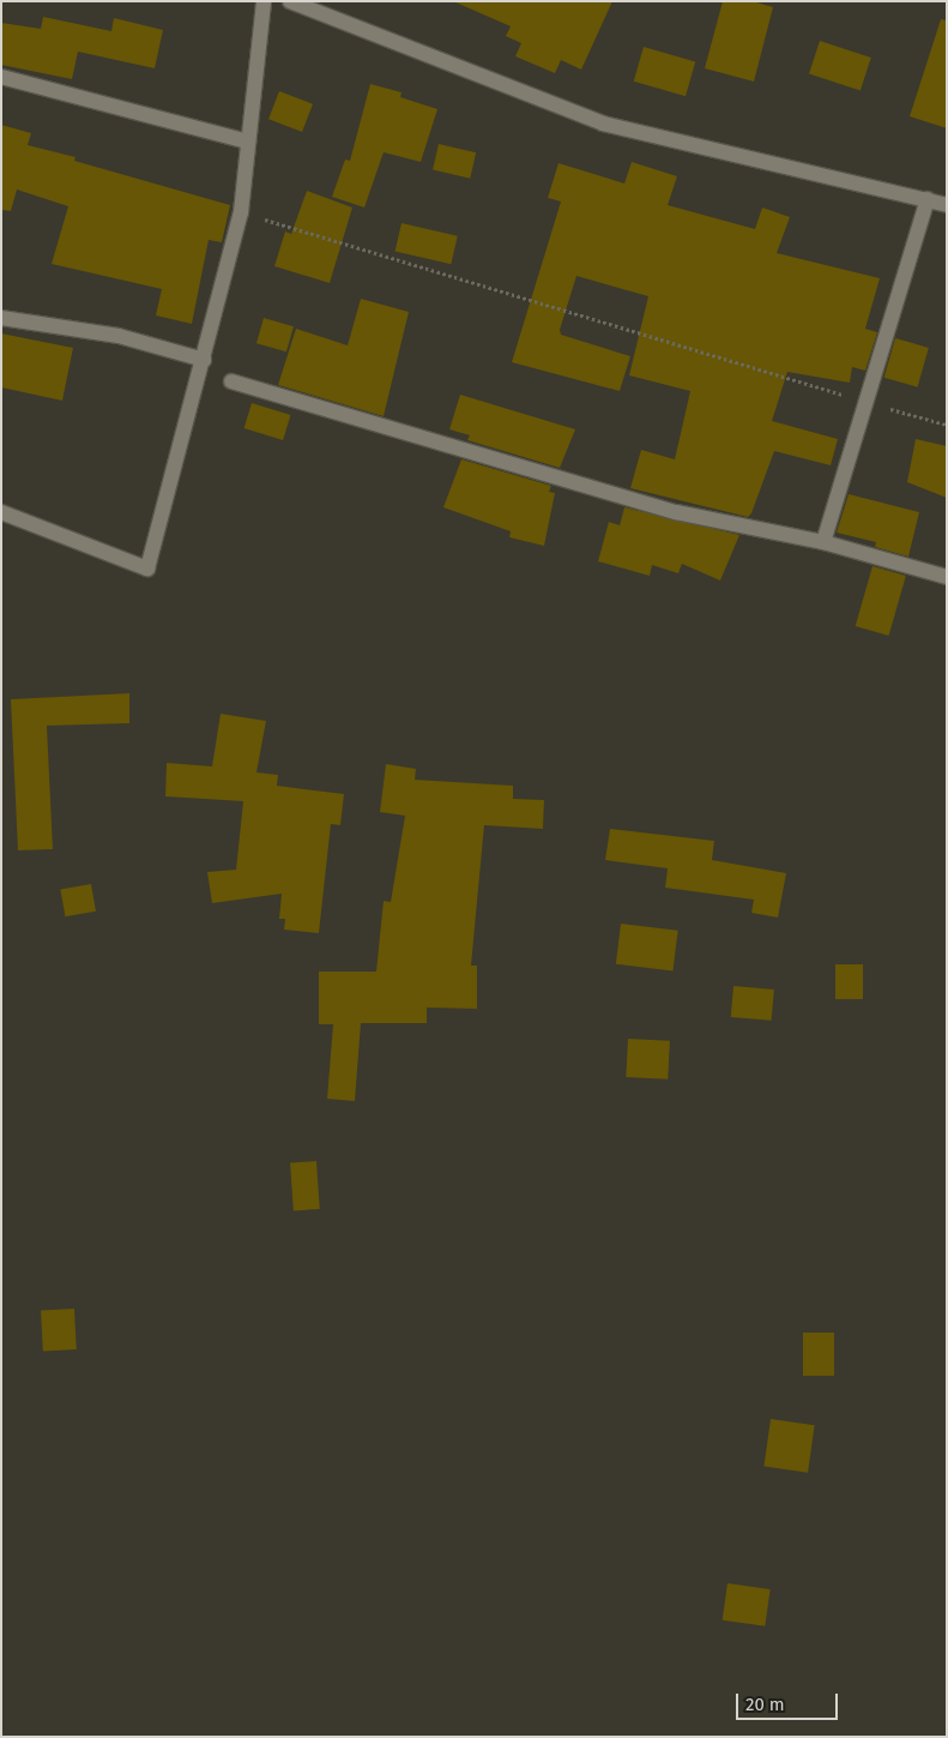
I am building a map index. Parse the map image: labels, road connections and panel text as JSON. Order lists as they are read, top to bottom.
{
  "scale_bar": "20 m"
}
